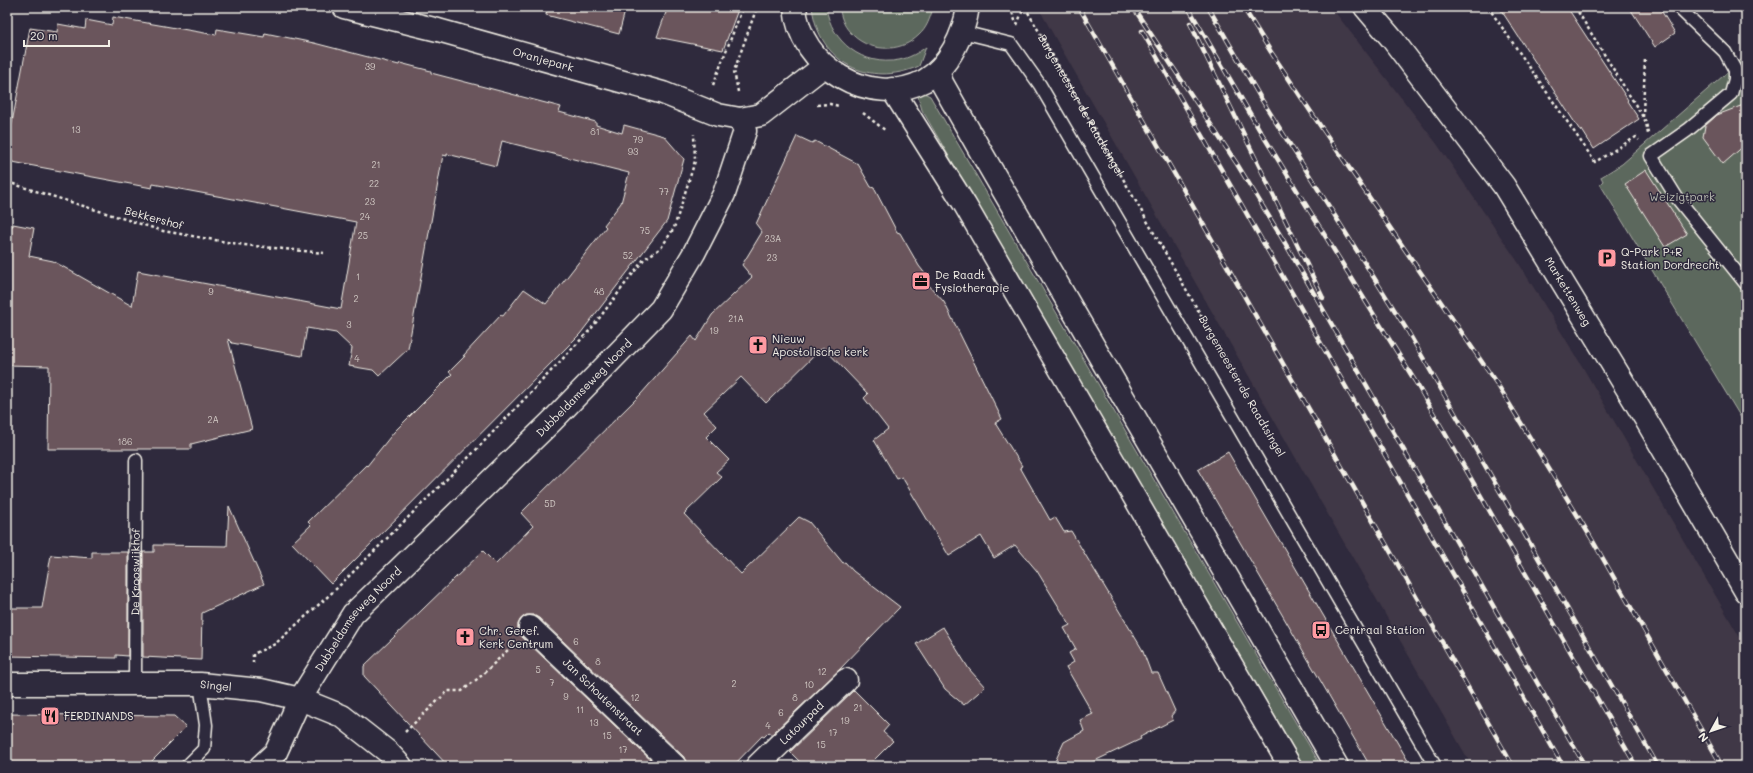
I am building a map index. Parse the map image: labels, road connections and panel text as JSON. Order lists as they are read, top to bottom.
{
  "streets": {
    "main road": [
      "Oranjepark",
      "Markettenweg",
      "Dubbeldamseweg Noord",
      "Singel",
      "Jan Schoutenstraat",
      "Latourpad"
    ],
    "lane": ["De Krooswijkhof"],
    "path": ["Burgemeester de Raadtsingel", "Bekkershof"]
  },
  "crossings": [
    ["Oranjepark", "Dubbeldamseweg Noord"],
    ["Dubbeldamseweg Noord", "Singel"],
    ["De Krooswijkhof", "Singel"]
  ],
  "parks": ["Weizigtpark"],
  "places": {
    "parking": ["Q-Park P+R Station Dordrecht"],
    "office": ["De Raadt Fysiotherapie"],
    "church": ["Nieuw Apostolische kerk", "Chr. Geref. Kerk Centrum"],
    "bus stop": ["Centraal Station"],
    "restaurant": ["FERDINANDS"]
  },
  "house_numbers": [
    "39",
    "13",
    "81",
    "79",
    "93",
    "21",
    "22",
    "77",
    "23",
    "24",
    "75",
    "25",
    "23A",
    "52",
    "23",
    "1",
    "9",
    "48",
    "2",
    "21A",
    "3",
    "19",
    "4",
    "2A",
    "186",
    "5D",
    "6",
    "8",
    "5",
    "12",
    "7",
    "2",
    "10",
    "9",
    "12",
    "8",
    "21",
    "11",
    "6",
    "19",
    "13",
    "4",
    "17",
    "15",
    "15",
    "17"
  ],
  "scale_bar": "20 m",
  "north": "bottom left"
}
